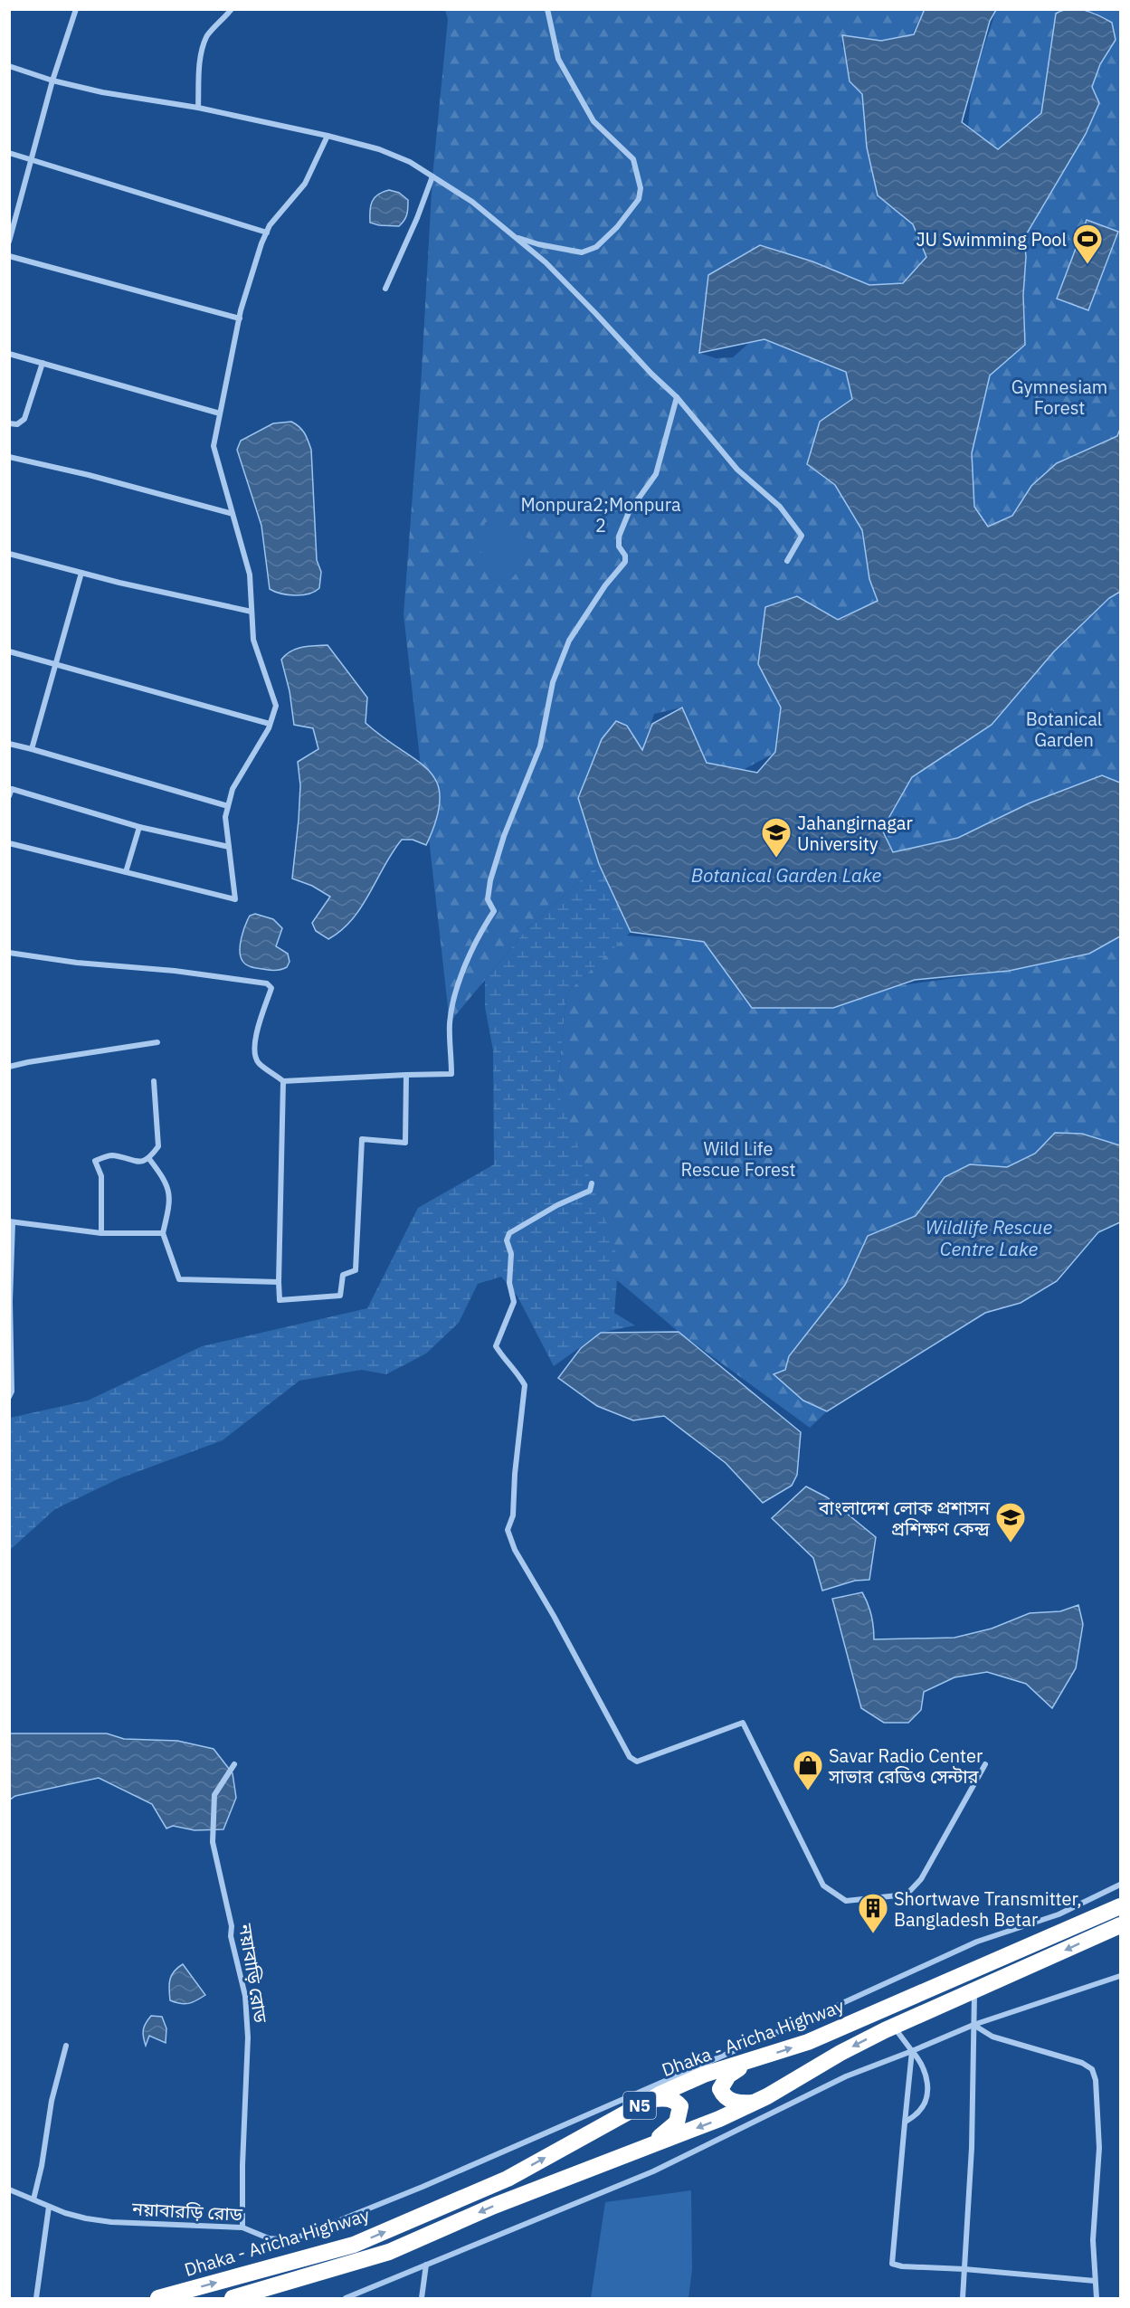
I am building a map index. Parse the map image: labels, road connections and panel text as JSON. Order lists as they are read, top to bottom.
{
  "streets": {
    "highway": ["Dhaka - Aricha Highway", "N5"],
    "street": ["নয়াবাড়ি রোড", "নয়াবারড়ি রোড"]
  },
  "crossings": [
    ["নয়াবাড়ি রোড", "নয়াবারড়ি রোড"]
  ],
  "water": ["Botanical Garden Lake", "Wildlife Rescue Centre Lake"],
  "parks": [
    "Gymnesiam Forest",
    "Monpura2;Monpura 2",
    "Botanical Garden",
    "Wild Life Rescue Forest"
  ],
  "places": {
    "sports": ["JU Swimming Pool"],
    "school or university": ["Jahangirnagar University", "বাংলাদেশ লোক প্রশাসন প্রশিক্ষণ কেন্দ্র"],
    "shop": ["Savar Radio Center সাভার রেডিও সেন্টার"],
    "building": ["Shortwave Transmitter, Bangladesh Betar"]
  }
}
